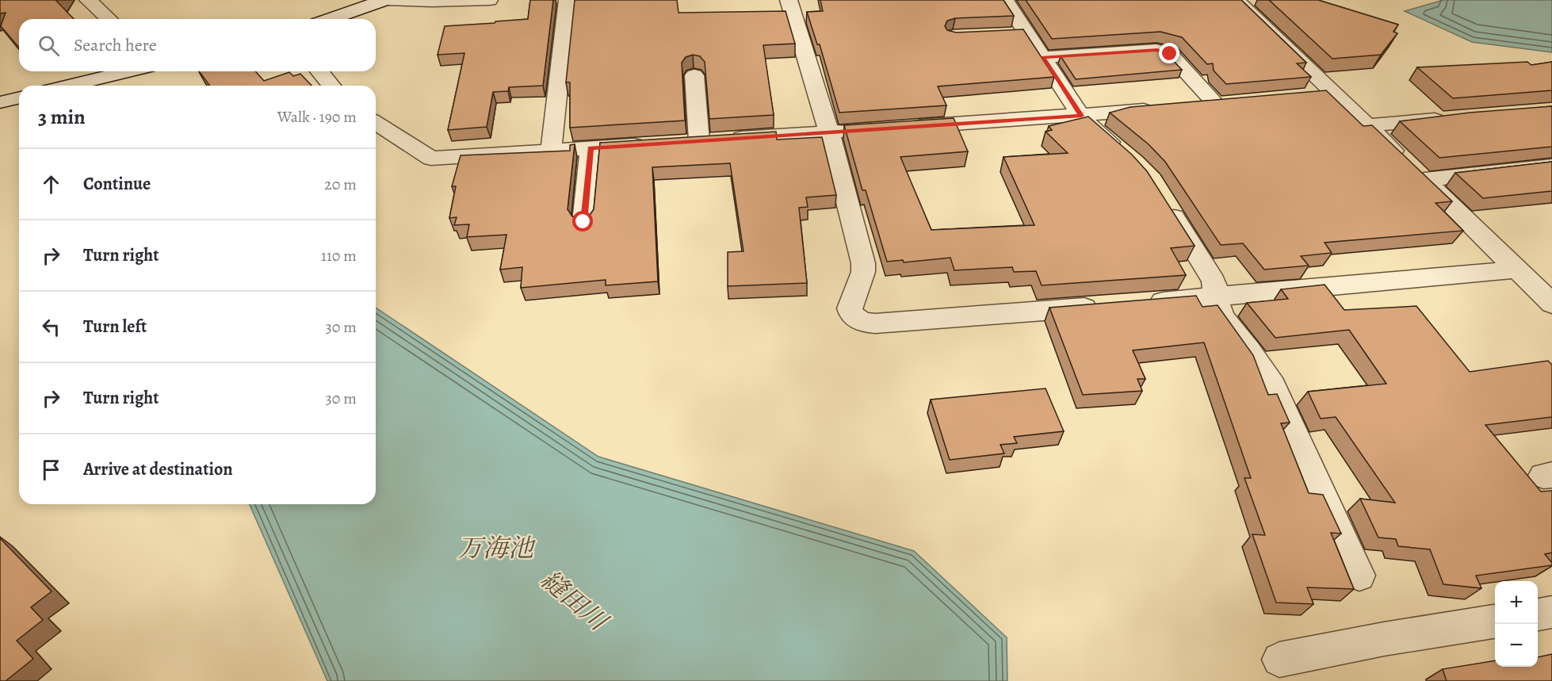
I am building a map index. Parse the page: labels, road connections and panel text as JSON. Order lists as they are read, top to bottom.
{
  "water": ["万海池", "縫田川"],
  "page": {
    "search": "Search here",
    "heading": ["3 min", "Walk · 190 m"],
    "list": [
      ["Continue", "20 m"],
      ["Turn right", "110 m"],
      ["Turn left", "30 m"],
      ["Turn right", "30 m"],
      "Arrive at destination"
    ],
    "map_buttons": ["+", "−"]
  }
}
